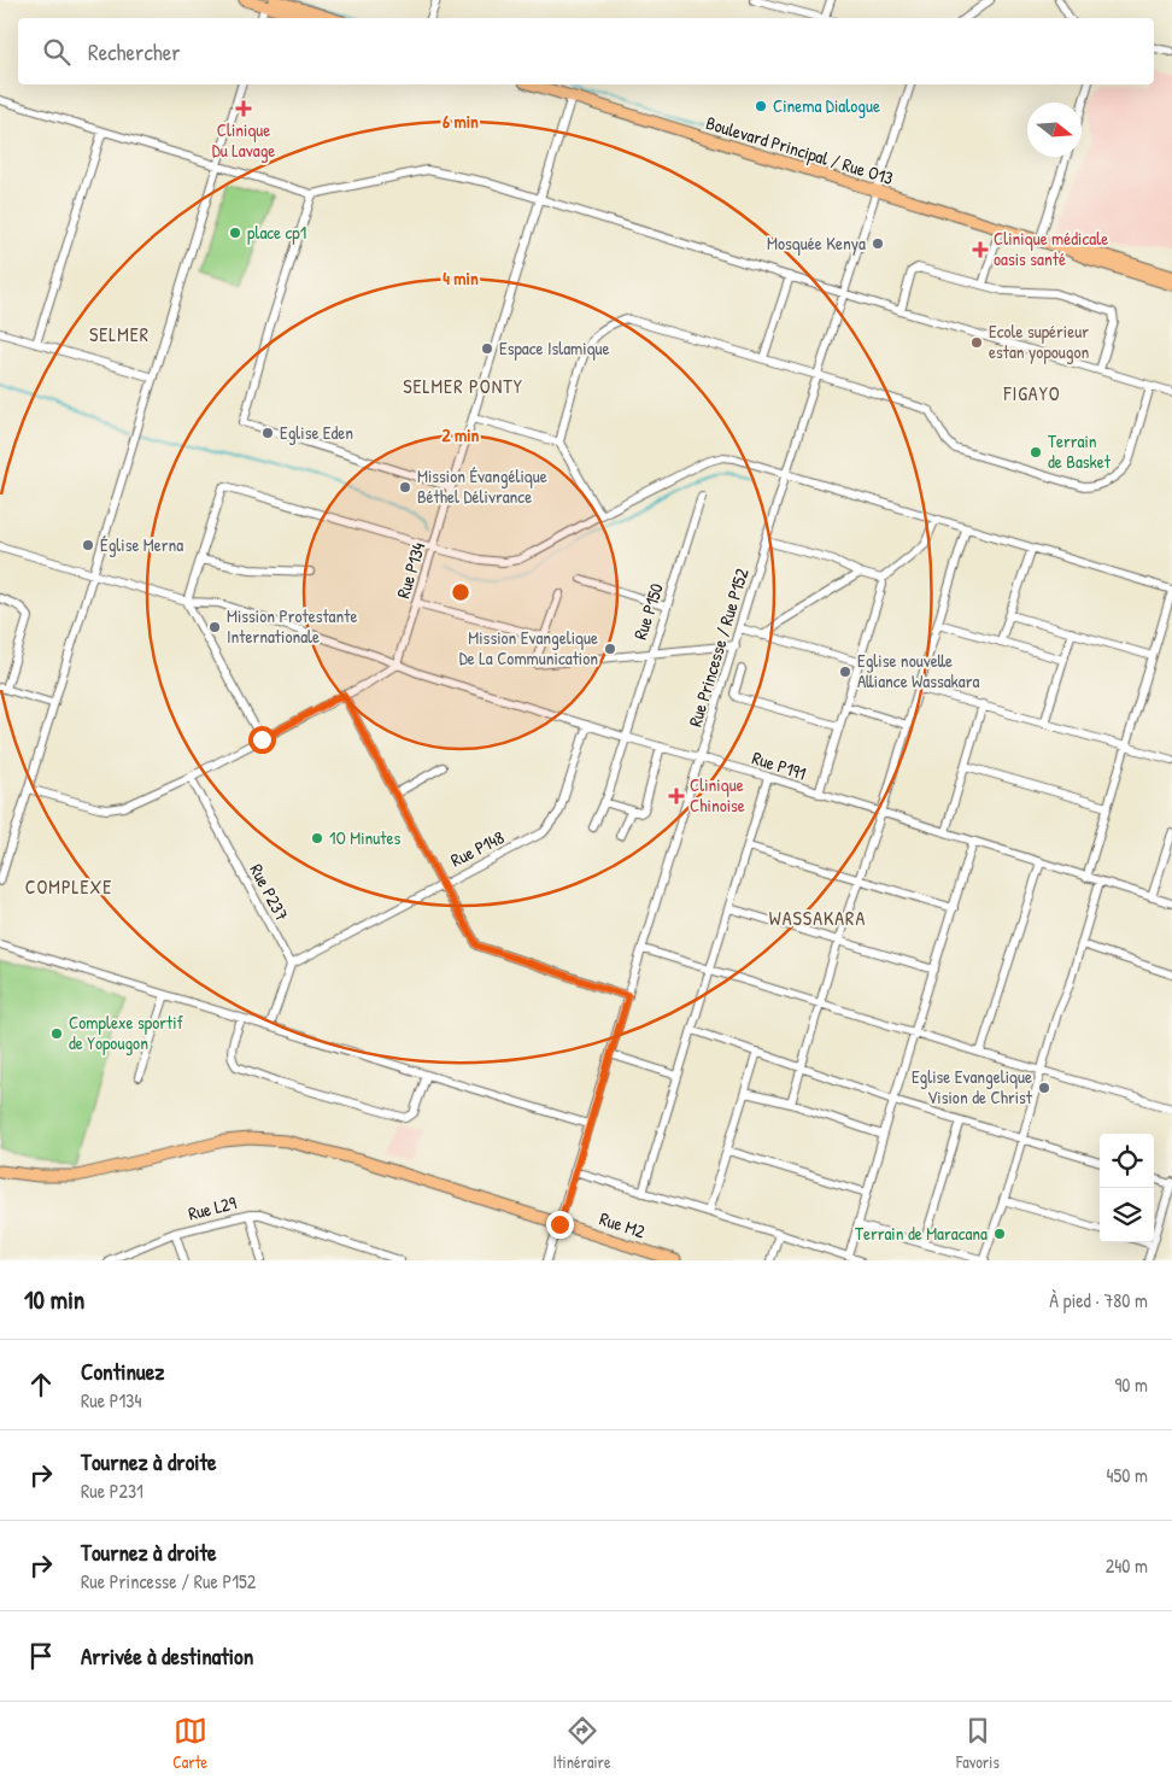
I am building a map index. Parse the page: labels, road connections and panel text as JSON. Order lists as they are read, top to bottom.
{
  "streets": {
    "main road": ["Boulevard Principal / Rue O13", "Rue M2"],
    "street": [
      "Rue P134",
      "Rue P150",
      "Rue Princesse / Rue P152",
      "Rue P191",
      "Rue P148",
      "Rue P237",
      "Rue L29"
    ]
  },
  "crossings": [
    ["Boulevard Principal / Rue O13", "Rue P134"],
    ["Boulevard Principal / Rue O13", "Rue Princesse / Rue P152"],
    ["Rue P134", "Rue P191"],
    ["Rue P150", "Rue P191"],
    ["Rue Princesse / Rue P152", "Rue P191"],
    ["Rue Princesse / Rue P152", "Rue M2"],
    ["Rue P191", "Rue P148"],
    ["Rue P148", "Rue P237"]
  ],
  "districts": [
    "SELMER",
    "SELMER PONTY",
    "FIGAYO",
    "COMPLEXE",
    "WASSAKARA"
  ],
  "places": {
    "other": [
      "Cinema Dialogue",
      "place cp1",
      "Mosquée Kenya",
      "Ecole supérieur estan yopougon",
      "Espace Islamique",
      "Eglise Eden",
      "Terrain de Basket",
      "Mission Évangélique Béthel Délivrance",
      "Église Merna",
      "Mission Protestante Internationale",
      "Mission Evangelique De La Communication",
      "Eglise nouvelle Alliance Wassakara",
      "1O Minutes",
      "Complexe sportif de Yopougon",
      "Eglise Evangelique Vision de Christ",
      "Terrain de Maracana"
    ],
    "health": ["Clinique Du Lavage", "Clinique médicale oasis santé", "Clinique Chinoise"]
  },
  "north": "right",
  "page": {
    "search": "Rechercher",
    "heading": ["10 min", "À pied · 780 m"],
    "list": [
      ["Continuez", "Rue P134", "90 m"],
      ["Tournez à droite", "Rue P231", "450 m"],
      ["Tournez à droite", "Rue Princesse / Rue P152", "240 m"],
      "Arrivée à destination"
    ],
    "nav": ["Carte", "Itinéraire", "Favoris"]
  },
  "rings": ["6 min", "4 min", "2 min"]
}
